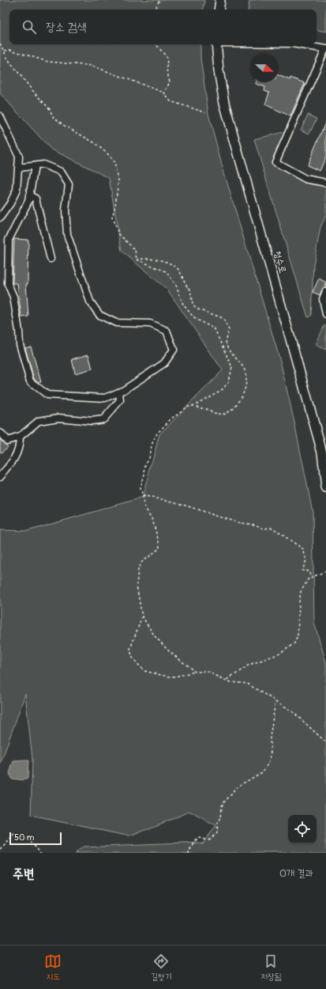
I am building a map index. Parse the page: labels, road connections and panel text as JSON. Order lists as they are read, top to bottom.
{
  "streets": {
    "main road": ["청수로"]
  },
  "scale_bar": "50 m",
  "north": "right",
  "page": {
    "search": "장소 검색",
    "scale": "50 m",
    "heading": ["주변", "0개 결과"],
    "nav": ["지도", "길찾기", "저장됨"]
  }
}
